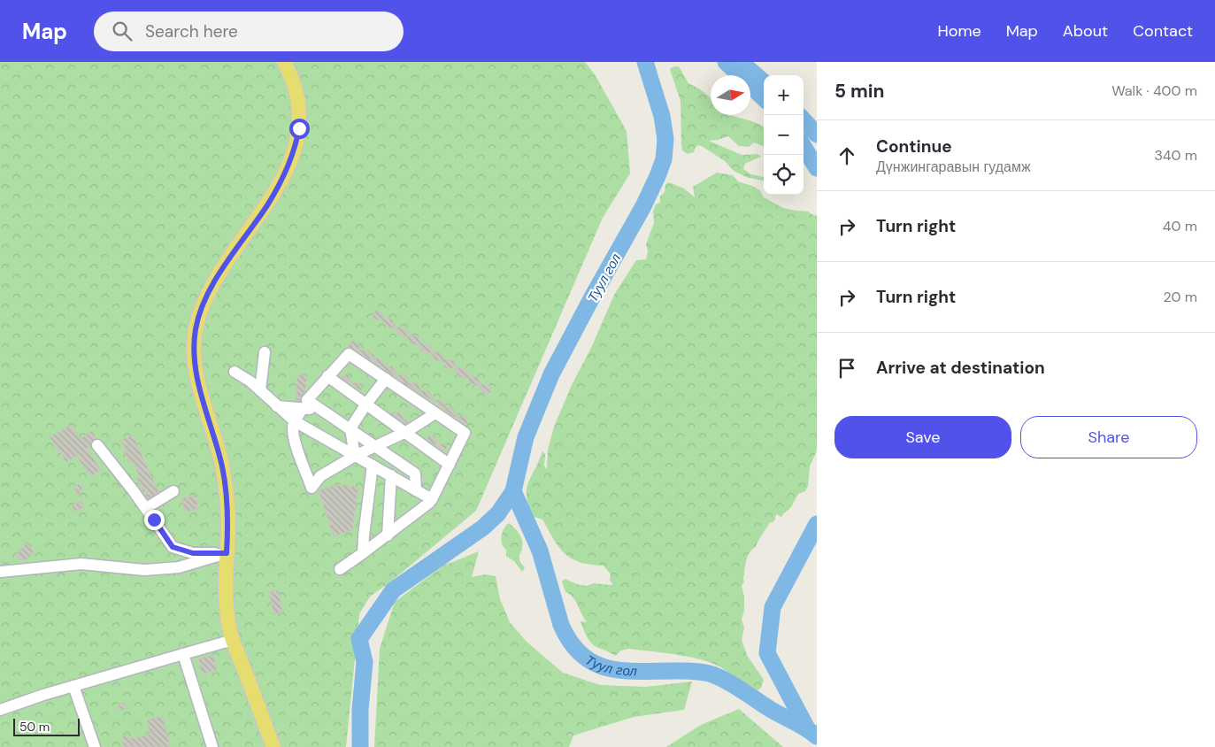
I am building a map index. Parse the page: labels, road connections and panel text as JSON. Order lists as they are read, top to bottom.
{
  "water": ["Туул гол"],
  "scale_bar": "50 m",
  "north": "right",
  "page": {
    "header": "Map",
    "search": "Search here",
    "nav": [
      "Home",
      "Map",
      "About",
      "Contact"
    ],
    "heading": ["5 min", "Walk · 400 m"],
    "map_buttons": ["+", "−"],
    "list": [
      ["Continue", "Дүнжингаравын гудамж", "340 m"],
      ["Turn right", "40 m"],
      ["Turn right", "20 m"],
      "Arrive at destination"
    ],
    "buttons": ["Save", "Share"],
    "scale": "50 m"
  }
}
